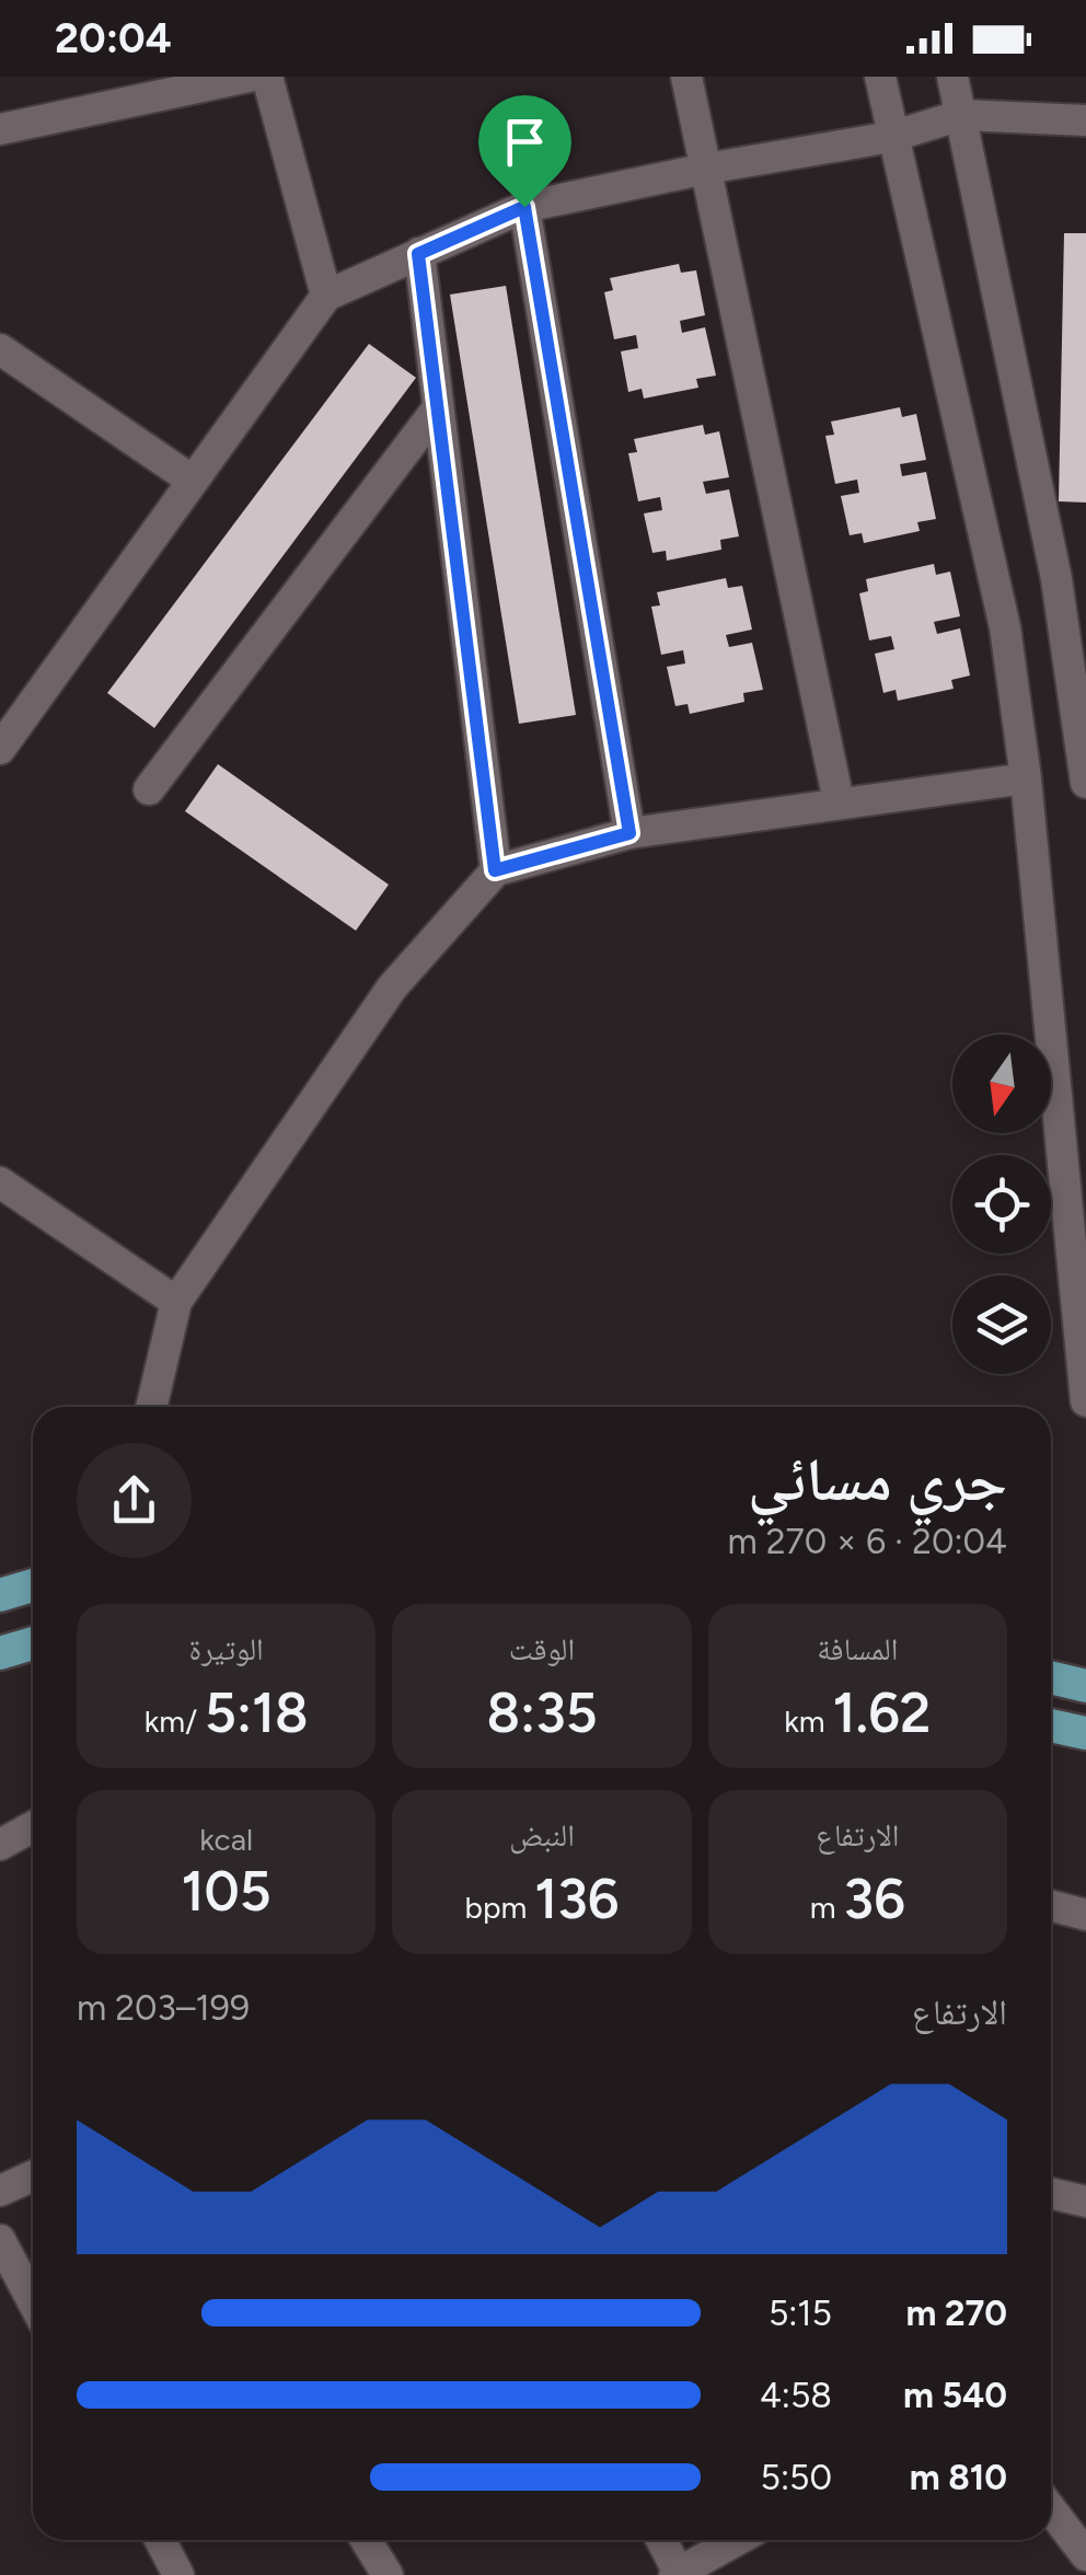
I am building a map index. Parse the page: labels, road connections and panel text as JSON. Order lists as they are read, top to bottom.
{
  "north": "bottom",
  "page": {
    "status": "20:04",
    "heading": ["جري مسائي", "20:04 · 6 × 270 m"],
    "stats": [
      ["المسافة", "1.62 km"],
      ["الوقت", "8:35"],
      ["الوتيرة", "5:18 /km"],
      ["الارتفاع", "36 m"],
      ["النبض", "136 bpm"],
      ["kcal", "105"]
    ],
    "chart": ["الارتفاع", "199–203 m"],
    "list": [
      {
        "name": "270 m",
        "note": "5:15"
      },
      {
        "name": "540 m",
        "note": "4:58"
      },
      {
        "name": "810 m",
        "note": "5:50"
      }
    ]
  }
}
